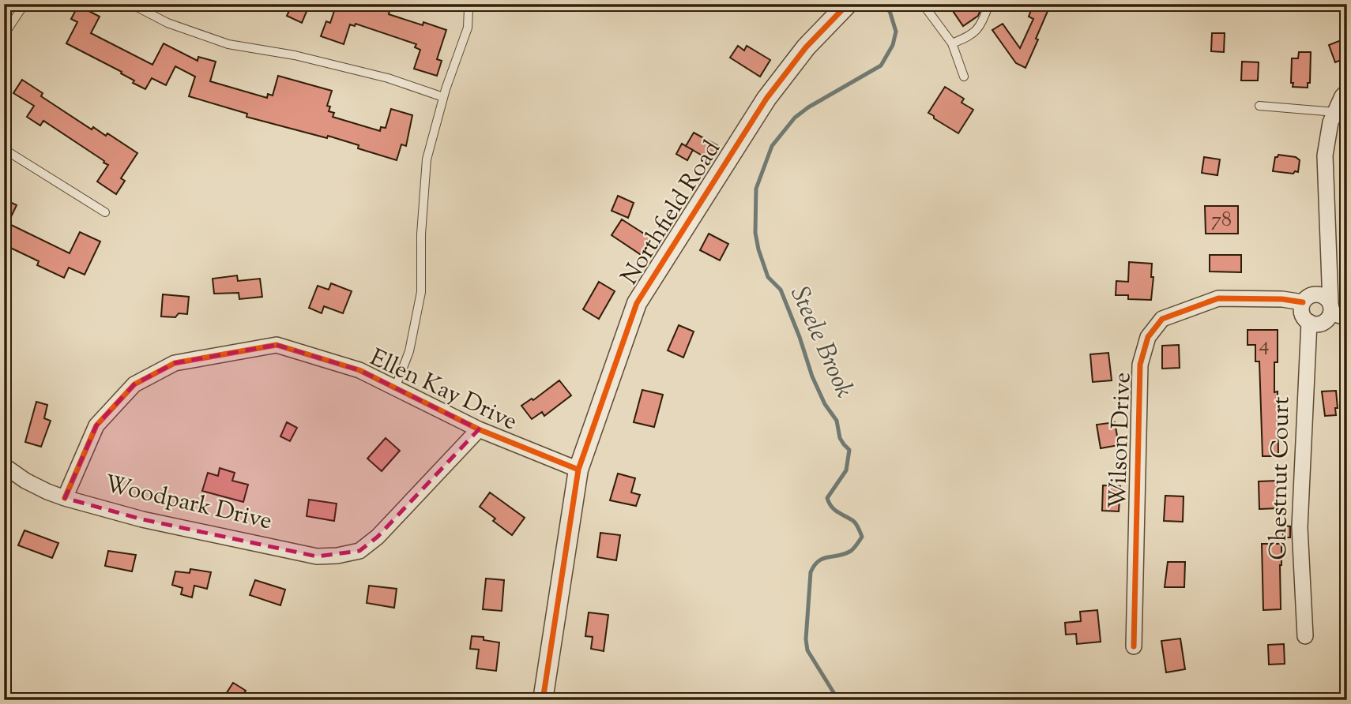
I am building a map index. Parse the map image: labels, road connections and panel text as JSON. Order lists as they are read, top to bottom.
{
  "streets": {
    "street": [
      "Northfield Road",
      "Ellen Kay Drive",
      "Wilson Drive",
      "Chestnut Court",
      "Woodpark Drive"
    ]
  },
  "crossings": [
    ["Northfield Road", "Ellen Kay Drive"],
    ["Ellen Kay Drive", "Woodpark Drive"],
    ["Wilson Drive", "Chestnut Court"]
  ],
  "water": ["Steele Brook"],
  "house_numbers": ["78", "4"]
}
